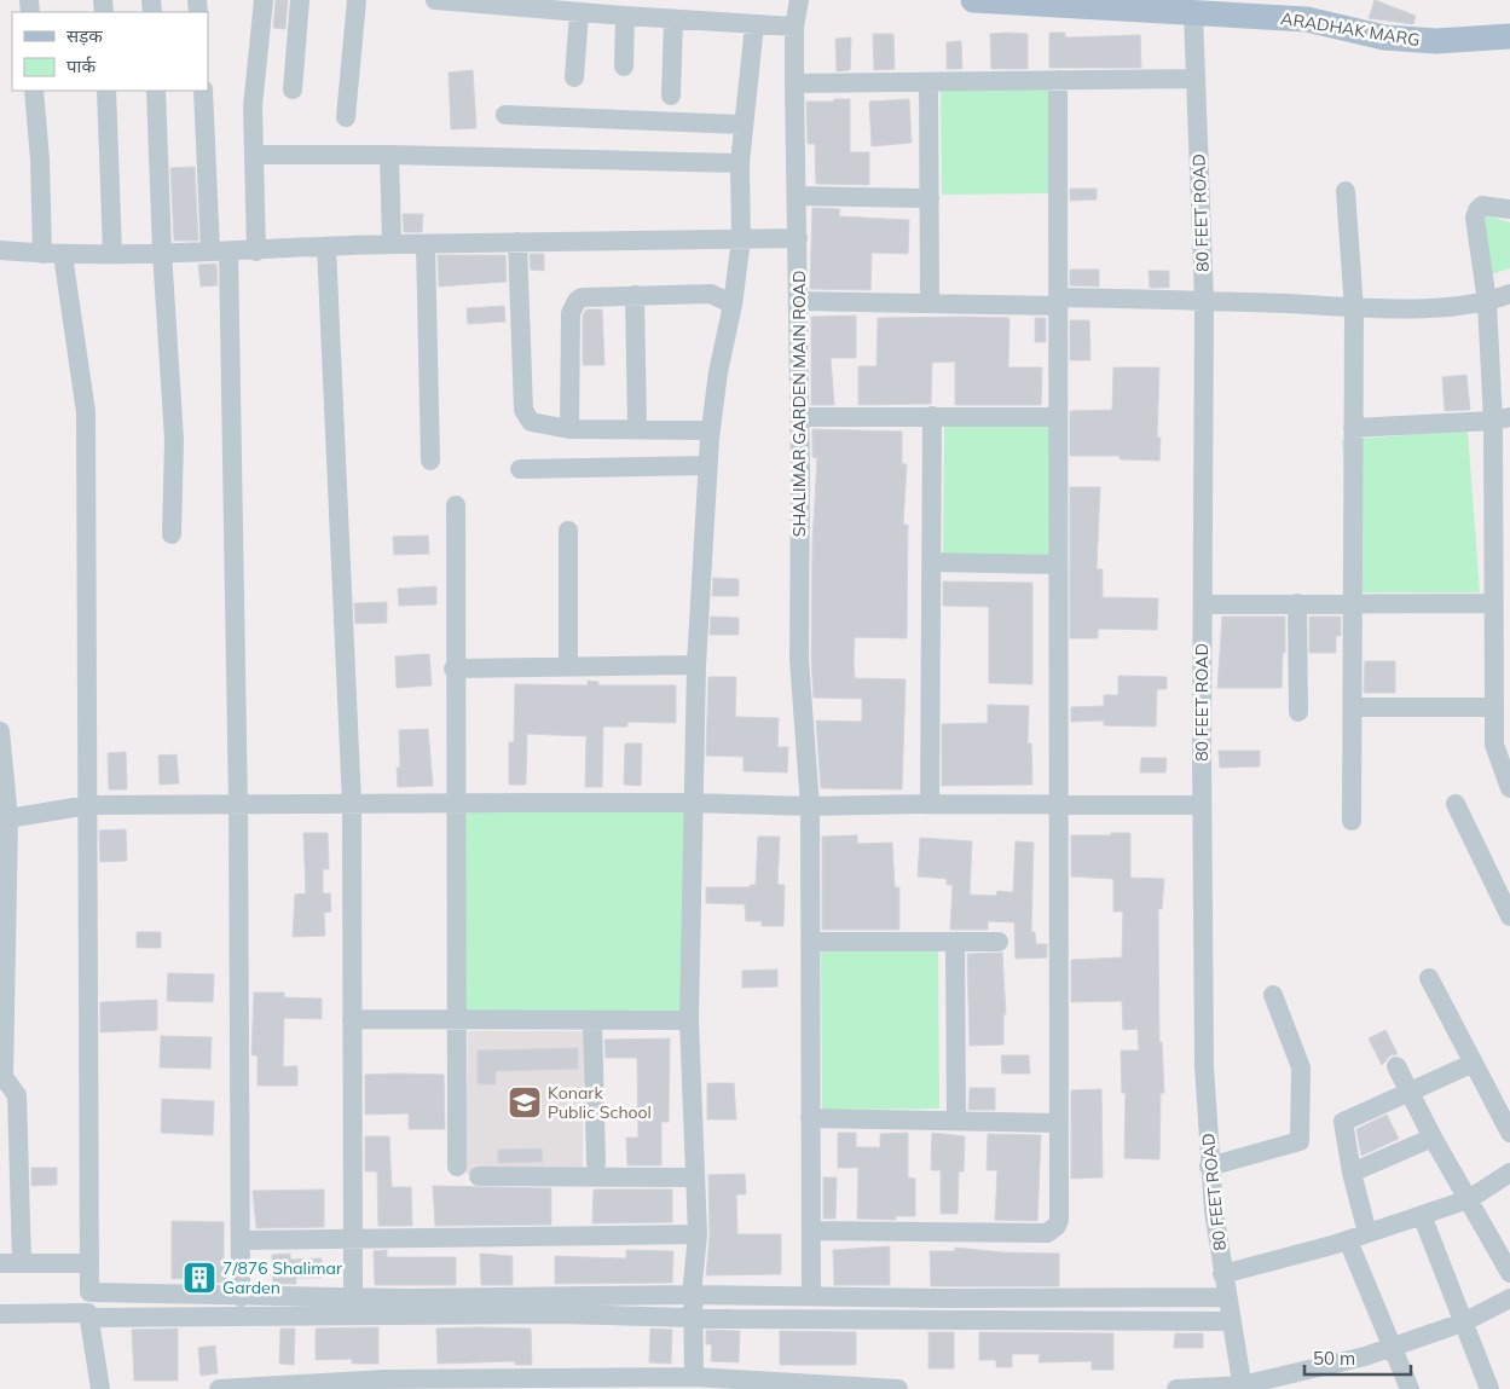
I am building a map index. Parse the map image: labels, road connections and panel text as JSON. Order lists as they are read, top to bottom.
{
  "streets": {
    "main road": ["ARADHAK MARG"],
    "street": ["80 FEET ROAD", "SHALIMAR GARDEN MAIN ROAD"]
  },
  "crossings": [
    ["ARADHAK MARG", "80 FEET ROAD"]
  ],
  "places": {
    "school or university": ["Konark Public School"],
    "building": ["7/876 Shalimar Garden"]
  },
  "legend": ["सड़क", "पार्क"],
  "scale_bar": "50 m"
}
